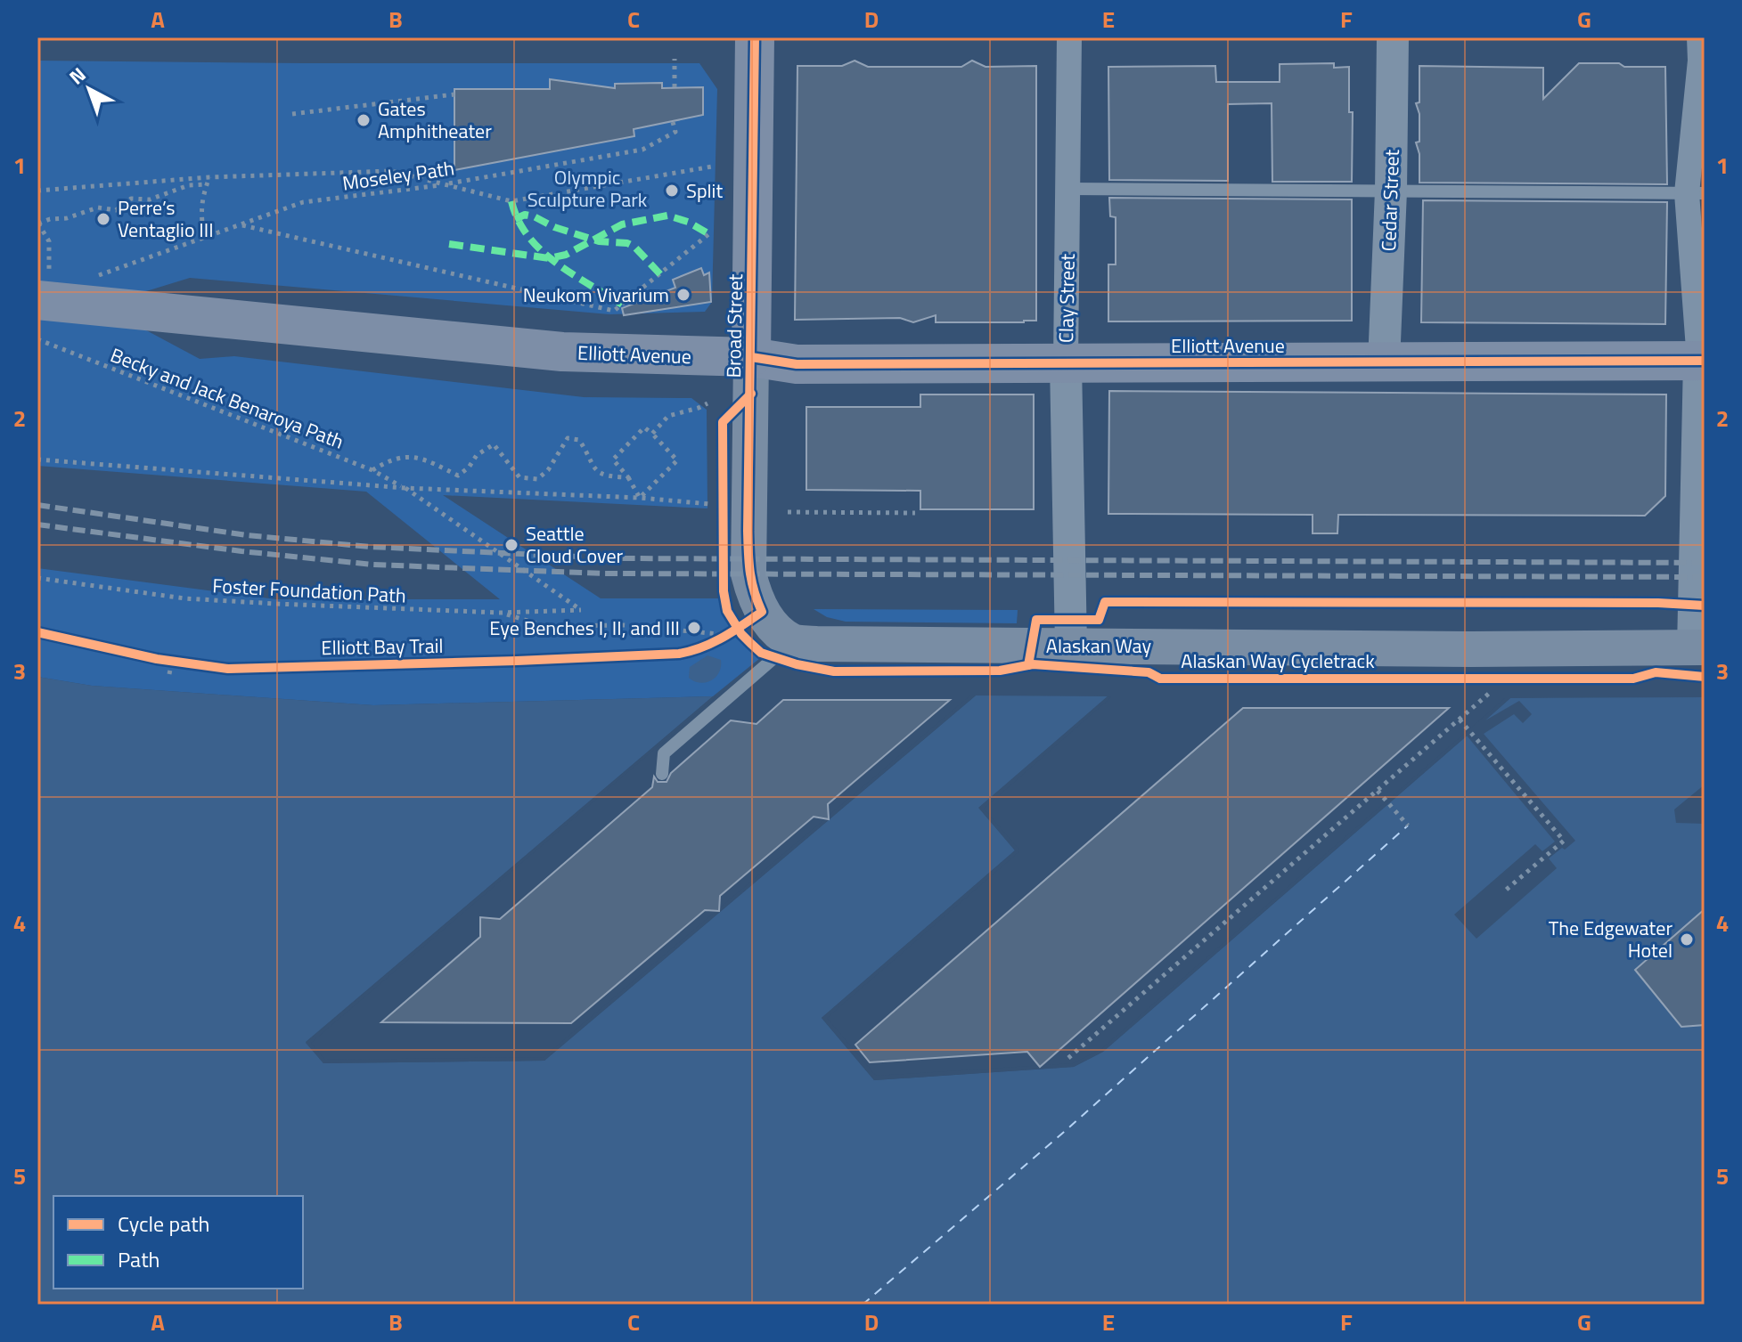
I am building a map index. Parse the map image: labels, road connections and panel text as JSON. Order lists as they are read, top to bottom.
{
  "streets": {
    "main road": ["Broad Street", "Elliott Avenue", "Alaskan Way"],
    "street": ["Cedar Street", "Clay Street"],
    "path": ["Moseley Path", "Becky and Jack Benaroya Path", "Foster Foundation Path"],
    "cycle path": ["Elliott Bay Trail", "Alaskan Way Cycletrack"]
  },
  "crossings": [
    ["Cedar Street", "Elliott Avenue"],
    ["Clay Street", "Elliott Avenue"],
    ["Clay Street", "Alaskan Way"],
    ["Broad Street", "Elliott Avenue"],
    ["Becky and Jack Benaroya Path", "Foster Foundation Path"]
  ],
  "parks": ["Olympic Sculpture Park"],
  "places": [
    "Gates Amphitheater",
    "Split",
    "Perre’s Ventaglio III",
    "Neukom Vivarium",
    "Seattle Cloud Cover",
    "Eye Benches I, II, and III",
    "The Edgewater Hotel"
  ],
  "legend": ["Cycle path", "Path"],
  "north": "top left",
  "grid": {
    "columns": [
      "A",
      "B",
      "C",
      "D",
      "E",
      "F",
      "G"
    ],
    "rows": [
      "1",
      "2",
      "3",
      "4",
      "5"
    ]
  }
}
